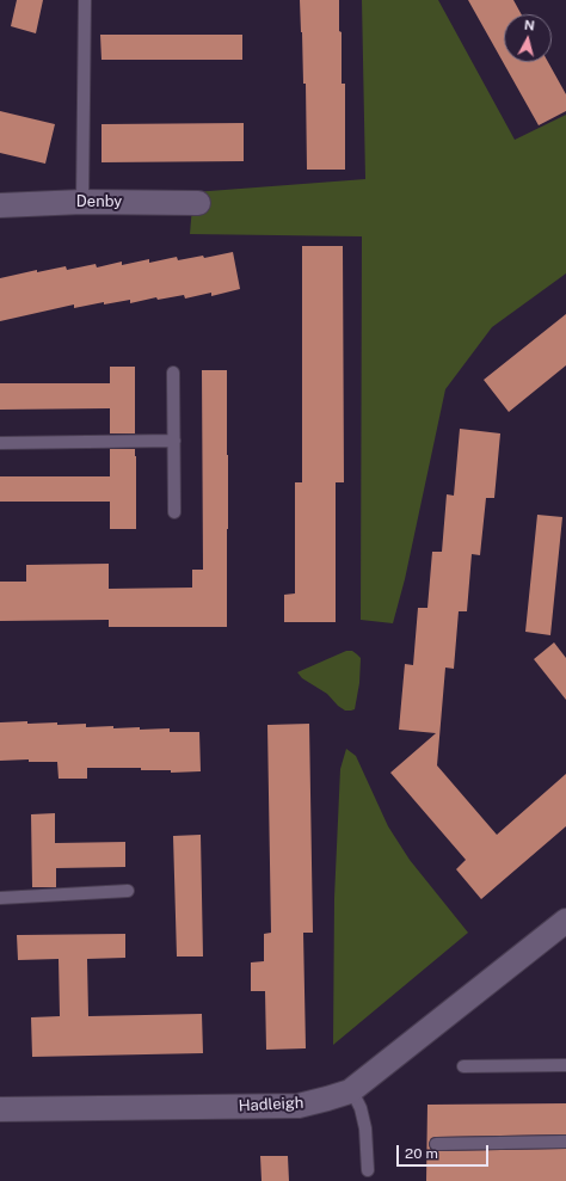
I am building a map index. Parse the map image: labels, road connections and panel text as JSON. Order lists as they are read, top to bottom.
{
  "streets": {
    "street": ["Denby", "Hadleigh"]
  },
  "scale_bar": "20 m",
  "north": "top"
}
